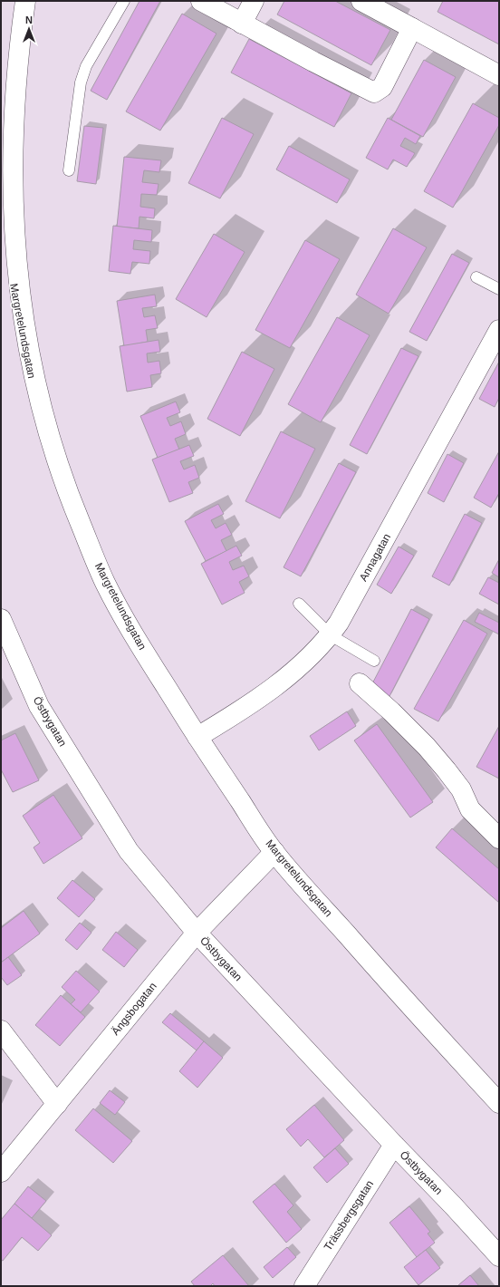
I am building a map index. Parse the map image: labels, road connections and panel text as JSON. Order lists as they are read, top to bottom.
{
  "streets": {
    "street": [
      "Margretelundsgatan",
      "Annagatan",
      "Östbygatan",
      "Ängsbogatan",
      "Trässbergsgatan"
    ]
  },
  "crossings": [
    ["Margretelundsgatan", "Annagatan"],
    ["Margretelundsgatan", "Ängsbogatan"],
    ["Östbygatan", "Ängsbogatan"],
    ["Östbygatan", "Trässbergsgatan"]
  ],
  "north": "top"
}
